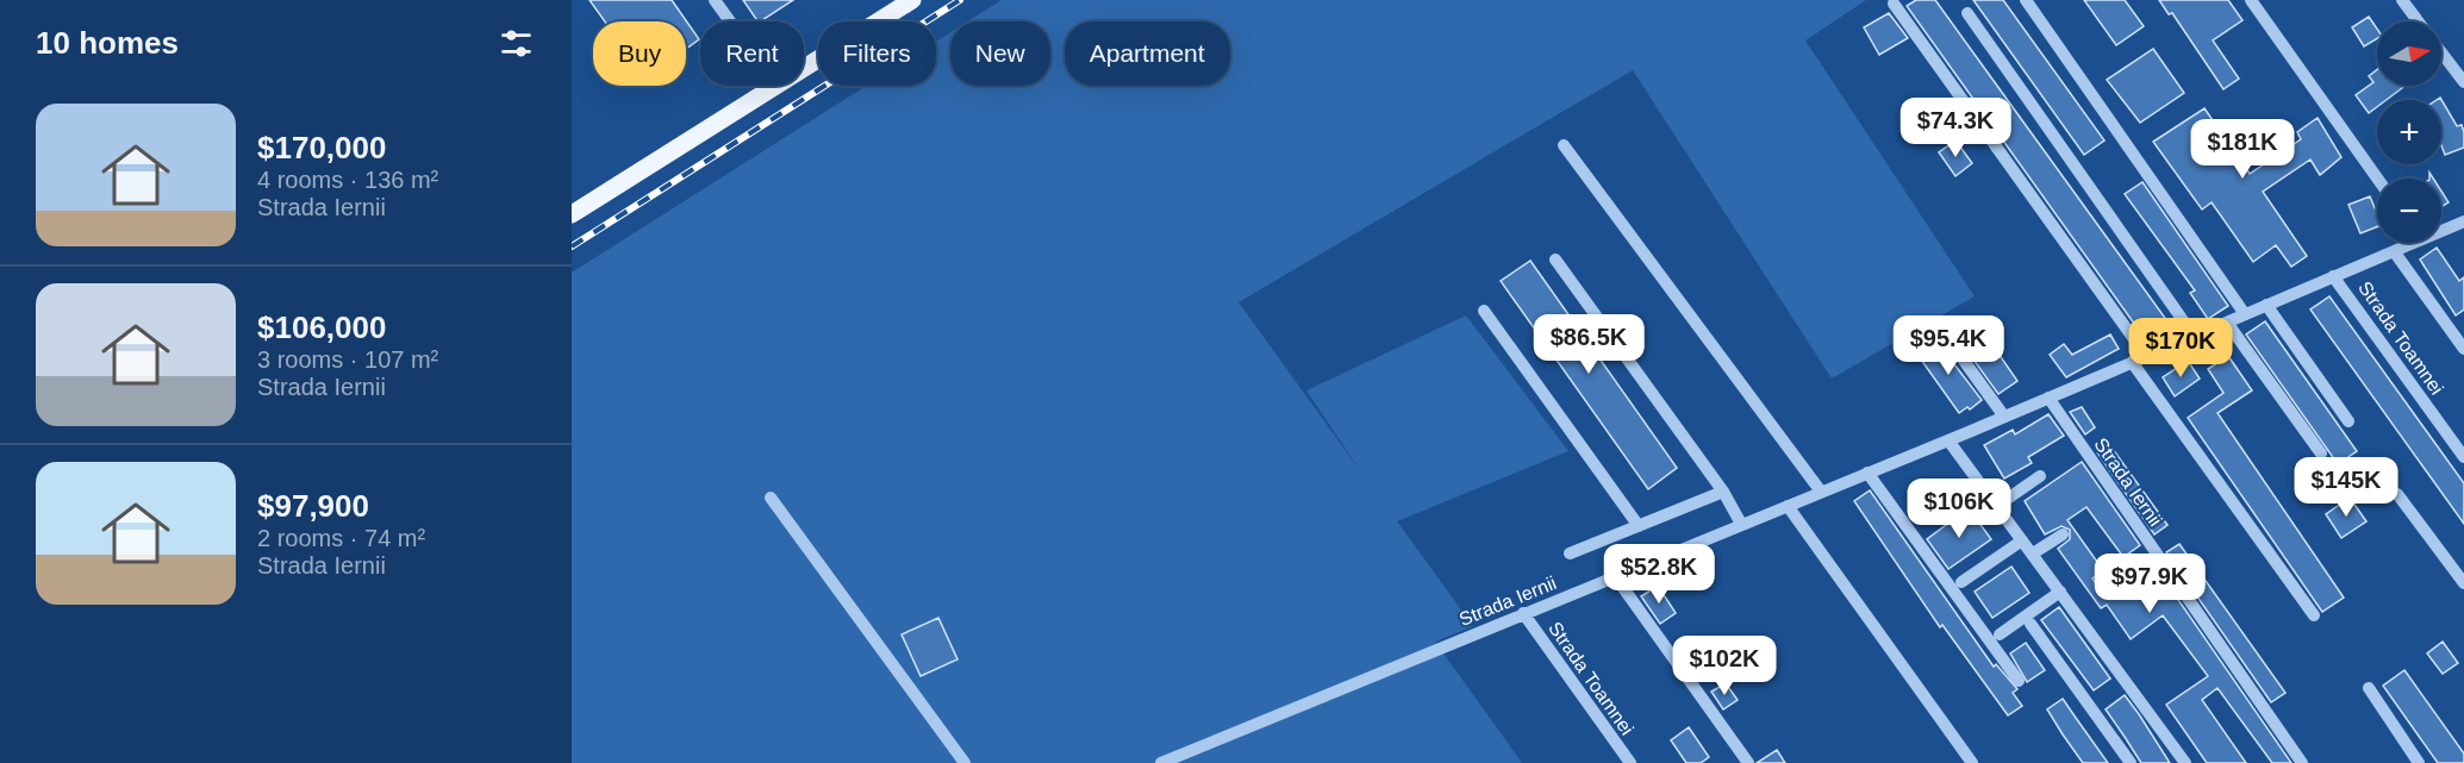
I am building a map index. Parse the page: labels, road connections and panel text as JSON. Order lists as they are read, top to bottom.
{
  "streets": {
    "street": ["Strada Toamnei", "Strada Iernii"]
  },
  "crossings": [
    ["Strada Toamnei", "Strada Iernii"]
  ],
  "north": "right",
  "page": {
    "heading": "10 homes",
    "map_buttons": ["+", "−"],
    "chip": [
      "Buy",
      "Rent",
      "Filters",
      "New",
      "Apartment"
    ],
    "list": [
      {
        "name": "$170,000",
        "note": "4 rooms · 136 m² · Strada Iernii"
      },
      {
        "name": "$106,000",
        "note": "3 rooms · 107 m² · Strada Iernii"
      },
      {
        "name": "$97,900",
        "note": "2 rooms · 74 m² · Strada Iernii"
      }
    ],
    "price": [
      "$74.3K",
      "$181K",
      "$86.5K",
      "$95.4K",
      "$170K",
      "$145K",
      "$106K",
      "$52.8K",
      "$97.9K",
      "$102K"
    ]
  }
}
